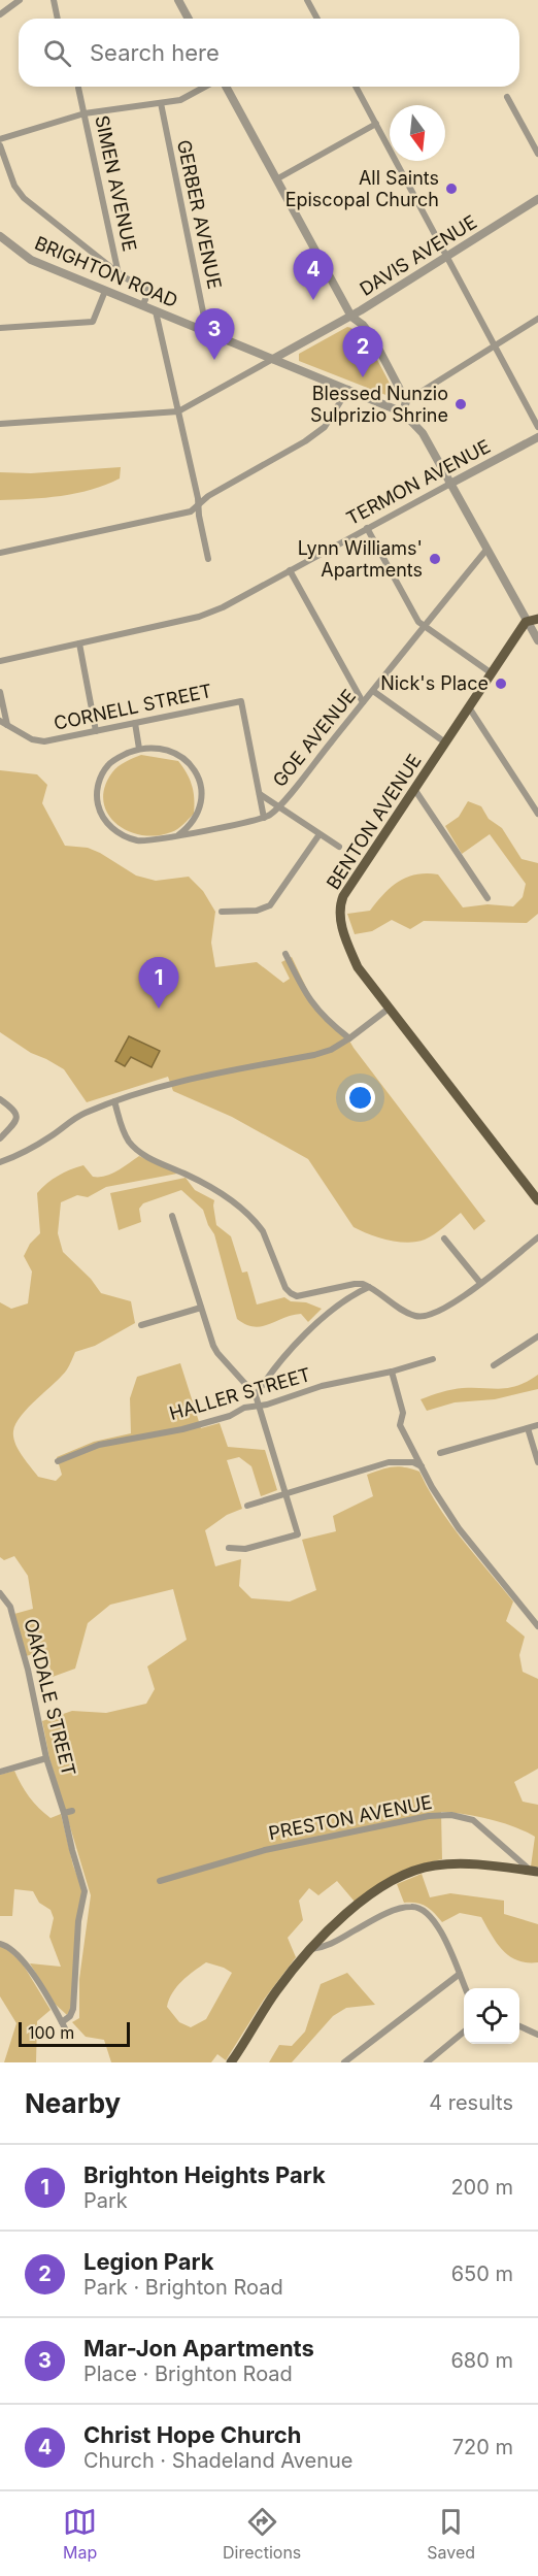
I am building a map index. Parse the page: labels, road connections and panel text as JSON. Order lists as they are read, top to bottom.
{
  "streets": {
    "main road": ["BENTON AVENUE"],
    "street": [
      "SIMEN AVENUE",
      "GERBER AVENUE",
      "DAVIS AVENUE",
      "BRIGHTON ROAD",
      "TERMON AVENUE",
      "CORNELL STREET",
      "GOE AVENUE",
      "HALLER STREET",
      "OAKDALE STREET",
      "PRESTON AVENUE"
    ]
  },
  "crossings": [
    ["SIMEN AVENUE", "BRIGHTON ROAD"],
    ["GERBER AVENUE", "BRIGHTON ROAD"],
    ["DAVIS AVENUE", "BRIGHTON ROAD"],
    ["BRIGHTON ROAD", "TERMON AVENUE"],
    ["BRIGHTON ROAD", "GOE AVENUE"],
    ["BRIGHTON ROAD", "BENTON AVENUE"]
  ],
  "places": [
    "All Saints Episcopal Church",
    "Blessed Nunzio Sulprizio Shrine",
    "Lynn Williams' Apartments",
    "Nick's Place"
  ],
  "scale_bar": "100 m",
  "north": "bottom",
  "page": {
    "search": "Search here",
    "pins": [
      "4",
      "3",
      "2",
      "1"
    ],
    "scale": "100 m",
    "heading": ["Nearby", "4 results"],
    "list": [
      {
        "mark": "1",
        "name": "Brighton Heights Park",
        "note": "Park",
        "value": "200 m"
      },
      {
        "mark": "2",
        "name": "Legion Park",
        "note": "Park · Brighton Road",
        "value": "650 m"
      },
      {
        "mark": "3",
        "name": "Mar-Jon Apartments",
        "note": "Place · Brighton Road",
        "value": "680 m"
      },
      {
        "mark": "4",
        "name": "Christ Hope Church",
        "note": "Church · Shadeland Avenue",
        "value": "720 m"
      }
    ],
    "nav": ["Map", "Directions", "Saved"]
  }
}
